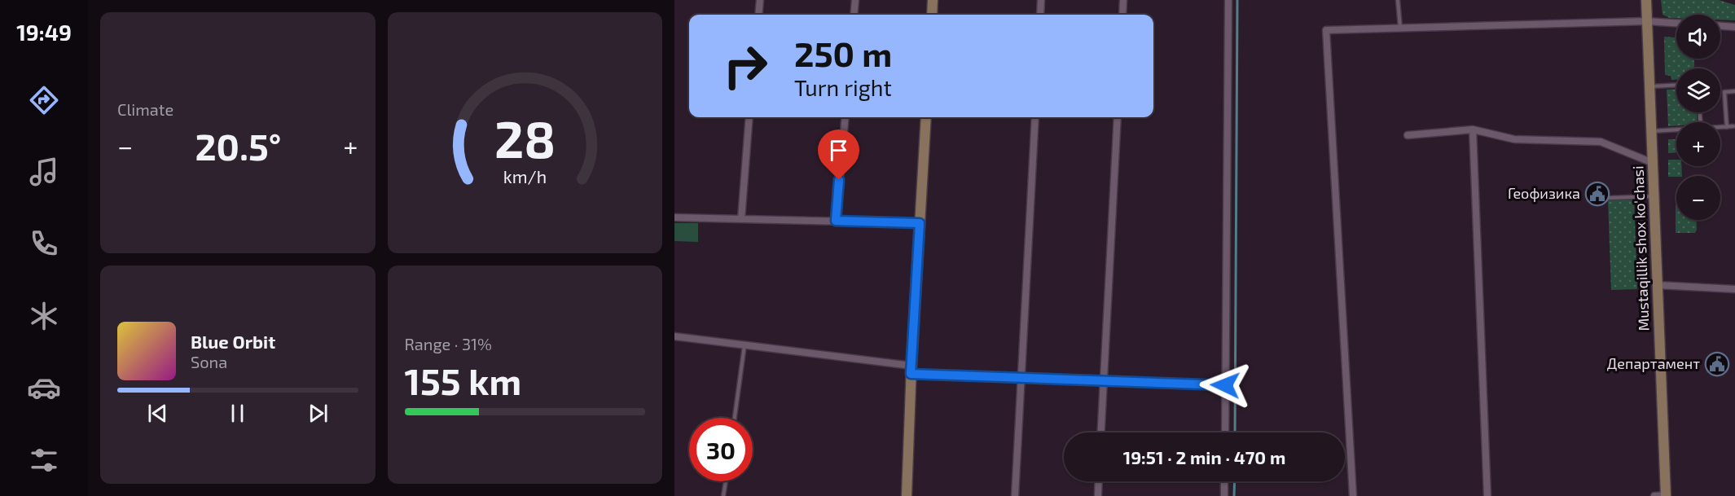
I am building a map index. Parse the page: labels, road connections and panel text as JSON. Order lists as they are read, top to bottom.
{
  "streets": {
    "street": ["Mustaqillik shox ko'chasi"]
  },
  "places": {
    "public building": ["Геофизика", "Департамент"]
  },
  "page": {
    "tabs": "19:49",
    "tile": [
      "Climate",
      ["Range · 31%", "155 km"]
    ],
    "map_buttons": ["+", "−"],
    "turn": ["250 m", "Turn right"],
    "heat": ["−", "20.5°", "+"],
    "song": ["Blue Orbit", "Sona"],
    "limit": "30",
    "trip": "19:51 · 2 min · 470 m",
    "gauge": ["28", "km/h"]
  }
}
